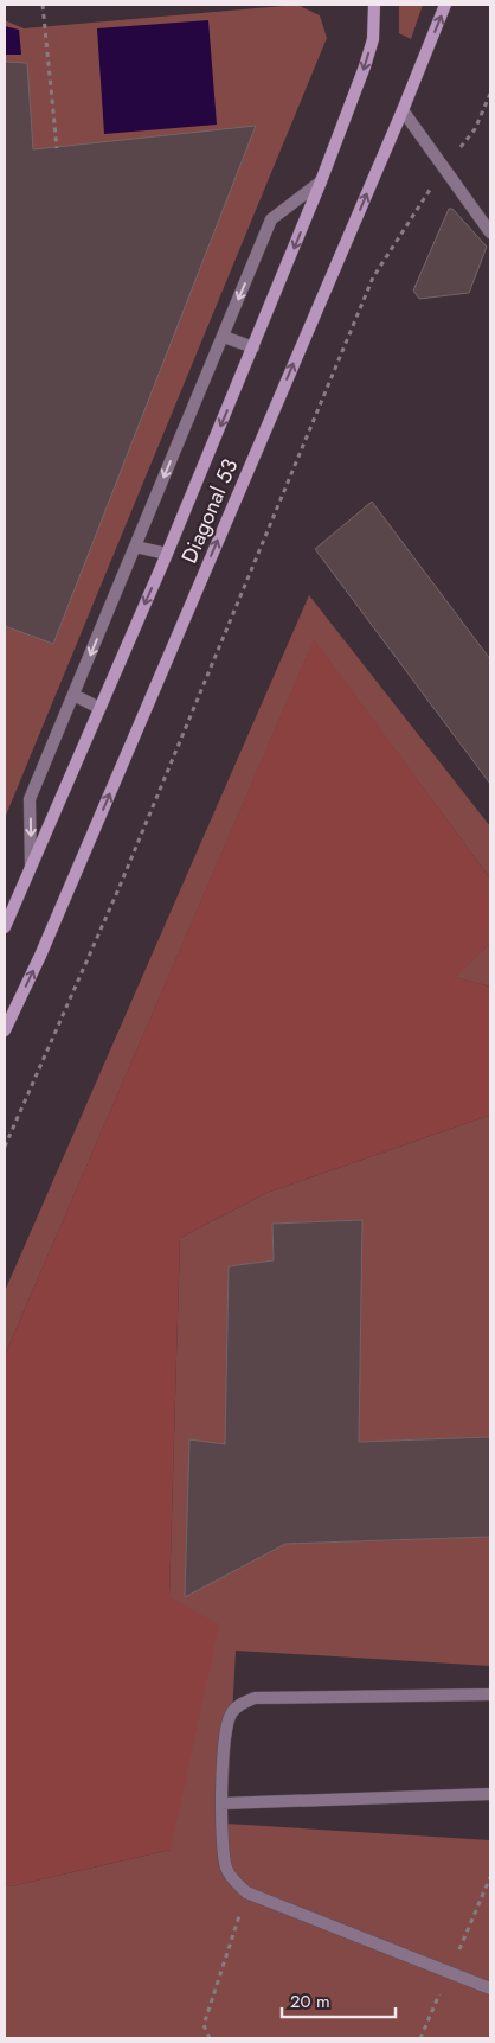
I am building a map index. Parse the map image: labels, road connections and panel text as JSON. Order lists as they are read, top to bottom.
{
  "streets": {
    "street": ["Diagonal 53"]
  },
  "scale_bar": "20 m"
}
